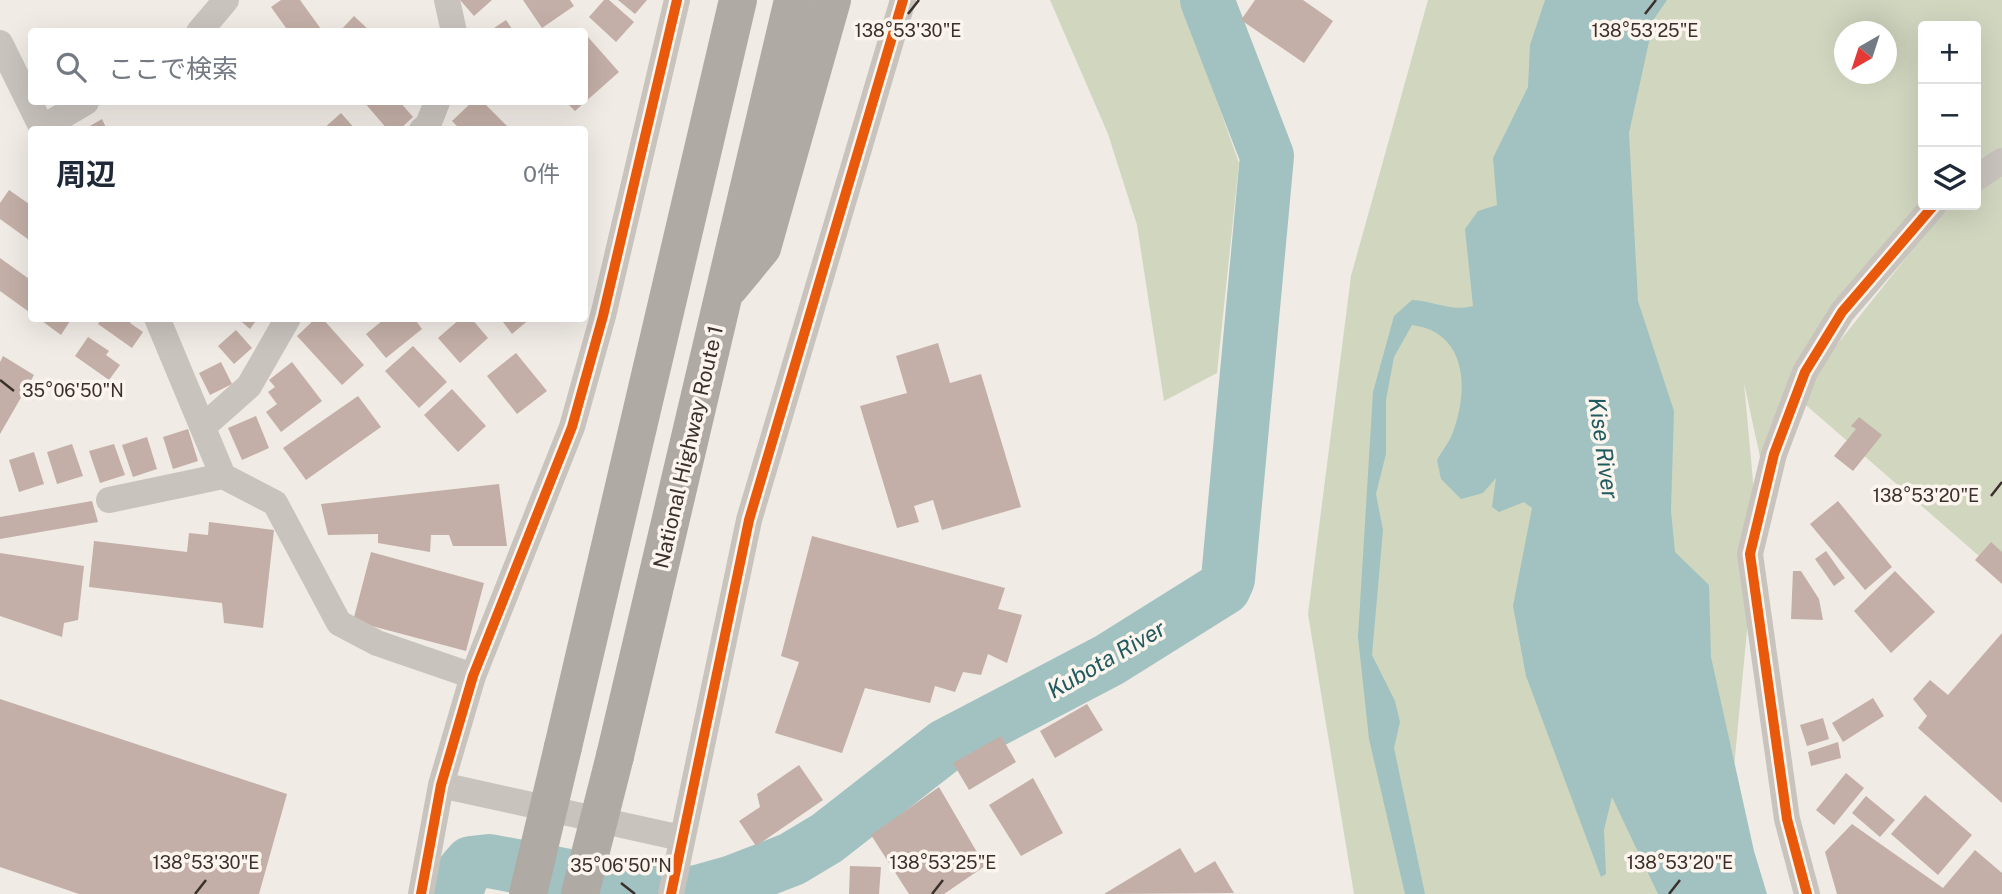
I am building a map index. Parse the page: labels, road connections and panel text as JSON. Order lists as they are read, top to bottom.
{
  "streets": {
    "highway": ["National Highway Route 1"]
  },
  "water": ["Kise River", "Kubota River"],
  "north": "bottom left",
  "page": {
    "map_buttons": ["+", "−"],
    "search": "ここで検索",
    "heading": ["周辺", "0件"]
  },
  "coordinates": [
    "138°53'30\"E",
    "138°53'25\"E",
    "35°06'50\"N",
    "138°53'20\"E"
  ]
}
